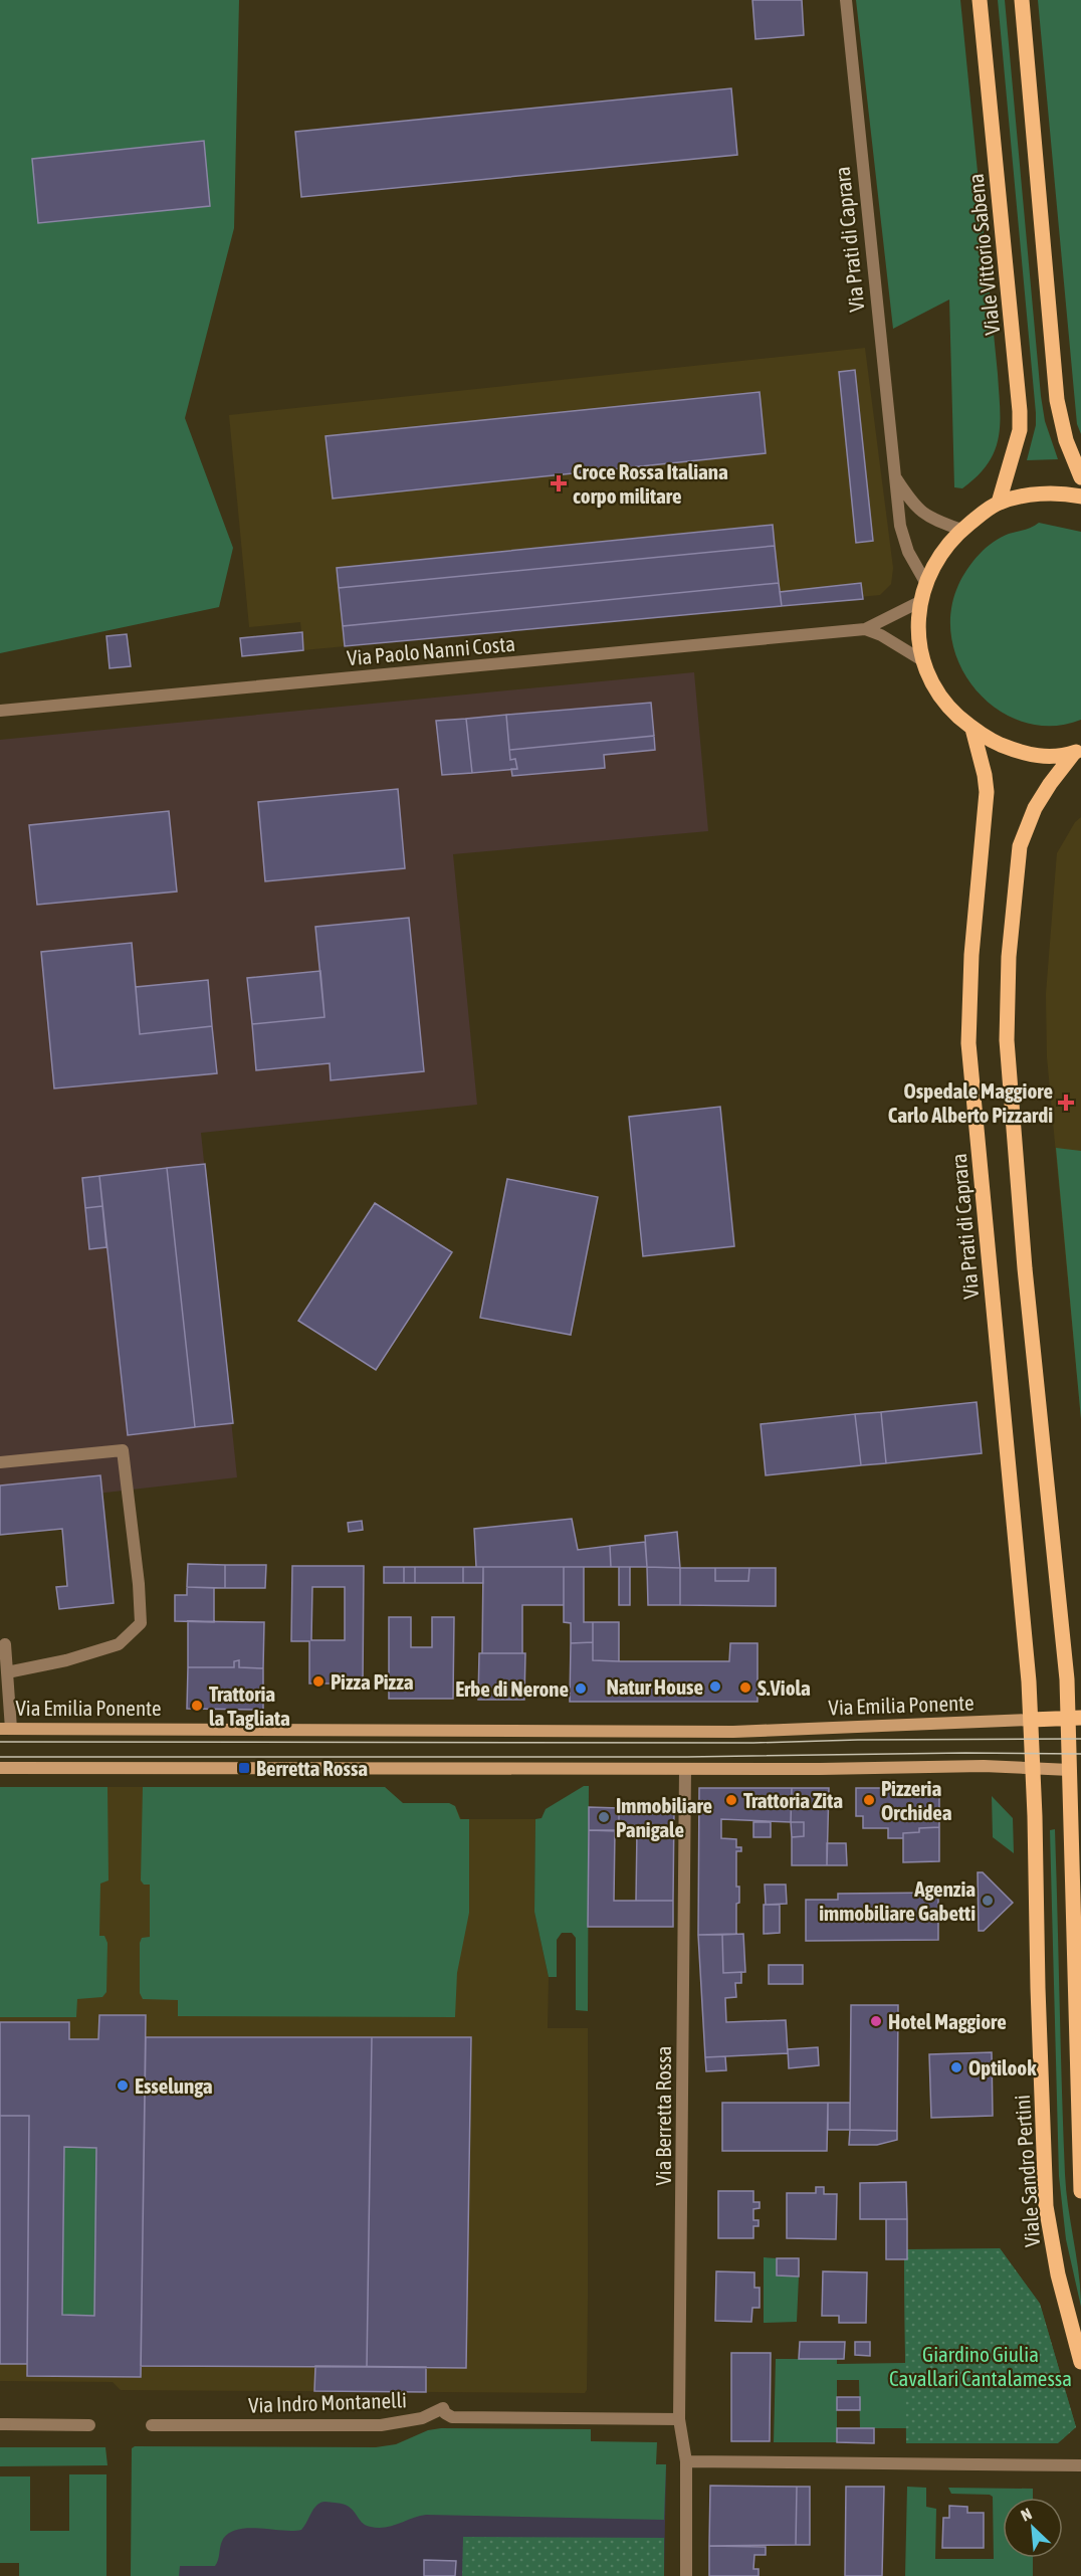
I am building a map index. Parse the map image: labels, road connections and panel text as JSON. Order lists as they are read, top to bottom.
{
  "streets": {
    "main road": [
      "Via Prati di Caprara",
      "Viale Vittorio Sabena",
      "Via Emilia Ponente",
      "Viale Sandro Pertini"
    ],
    "street": ["Via Paolo Nanni Costa", "Via Berretta Rossa", "Via Indro Montanelli"]
  },
  "crossings": [
    ["Via Prati di Caprara", "Via Emilia Ponente"],
    ["Via Prati di Caprara", "Viale Sandro Pertini"],
    ["Via Emilia Ponente", "Viale Sandro Pertini"],
    ["Via Berretta Rossa", "Via Indro Montanelli"]
  ],
  "parks": ["Giardino Giulia Cavallari Cantalamessa"],
  "places": {
    "health": ["Croce Rossa Italiana corpo militare", "Ospedale Maggiore Carlo Alberto Pizzardi"],
    "other": [
      "Pizza Pizza",
      "Natur House",
      "S.Viola",
      "Erbe di Nerone",
      "Trattoria la Tagliata",
      "Trattoria Zita",
      "Pizzeria Orchidea",
      "Immobiliare Panigale",
      "Agenzia immobiliare Gabetti",
      "Hotel Maggiore",
      "Optilook",
      "Esselunga"
    ],
    "transit": ["Berretta Rossa"]
  },
  "north": "top left"
}
